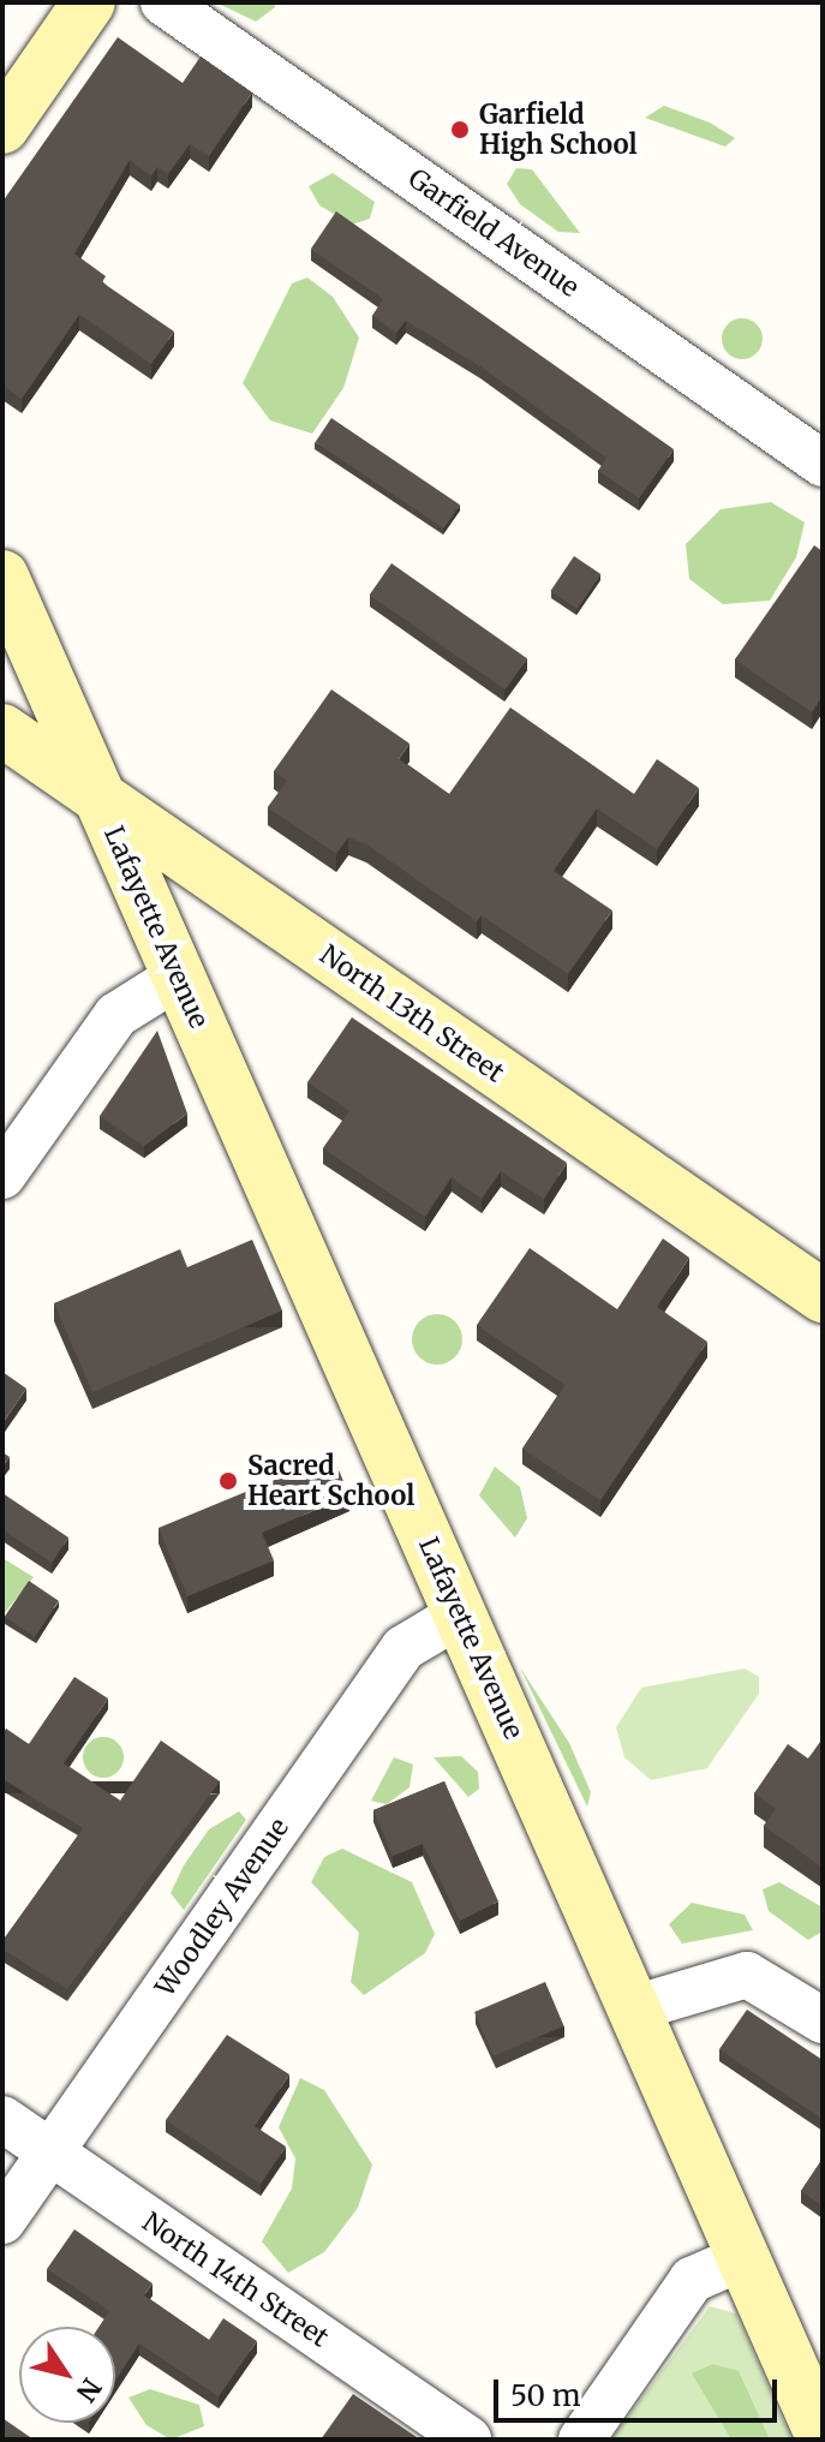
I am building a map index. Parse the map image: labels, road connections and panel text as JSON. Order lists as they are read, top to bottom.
{
  "streets": {
    "main road": ["Lafayette Avenue", "North 13th Street"],
    "street": ["Garfield Avenue", "Woodley Avenue", "North 14th Street"]
  },
  "crossings": [
    ["Lafayette Avenue", "North 13th Street"],
    ["Lafayette Avenue", "Woodley Avenue"],
    ["Woodley Avenue", "North 14th Street"]
  ],
  "places": ["Garfield High School", "Sacred Heart School"],
  "scale_bar": "50 m",
  "north": "bottom right"
}
